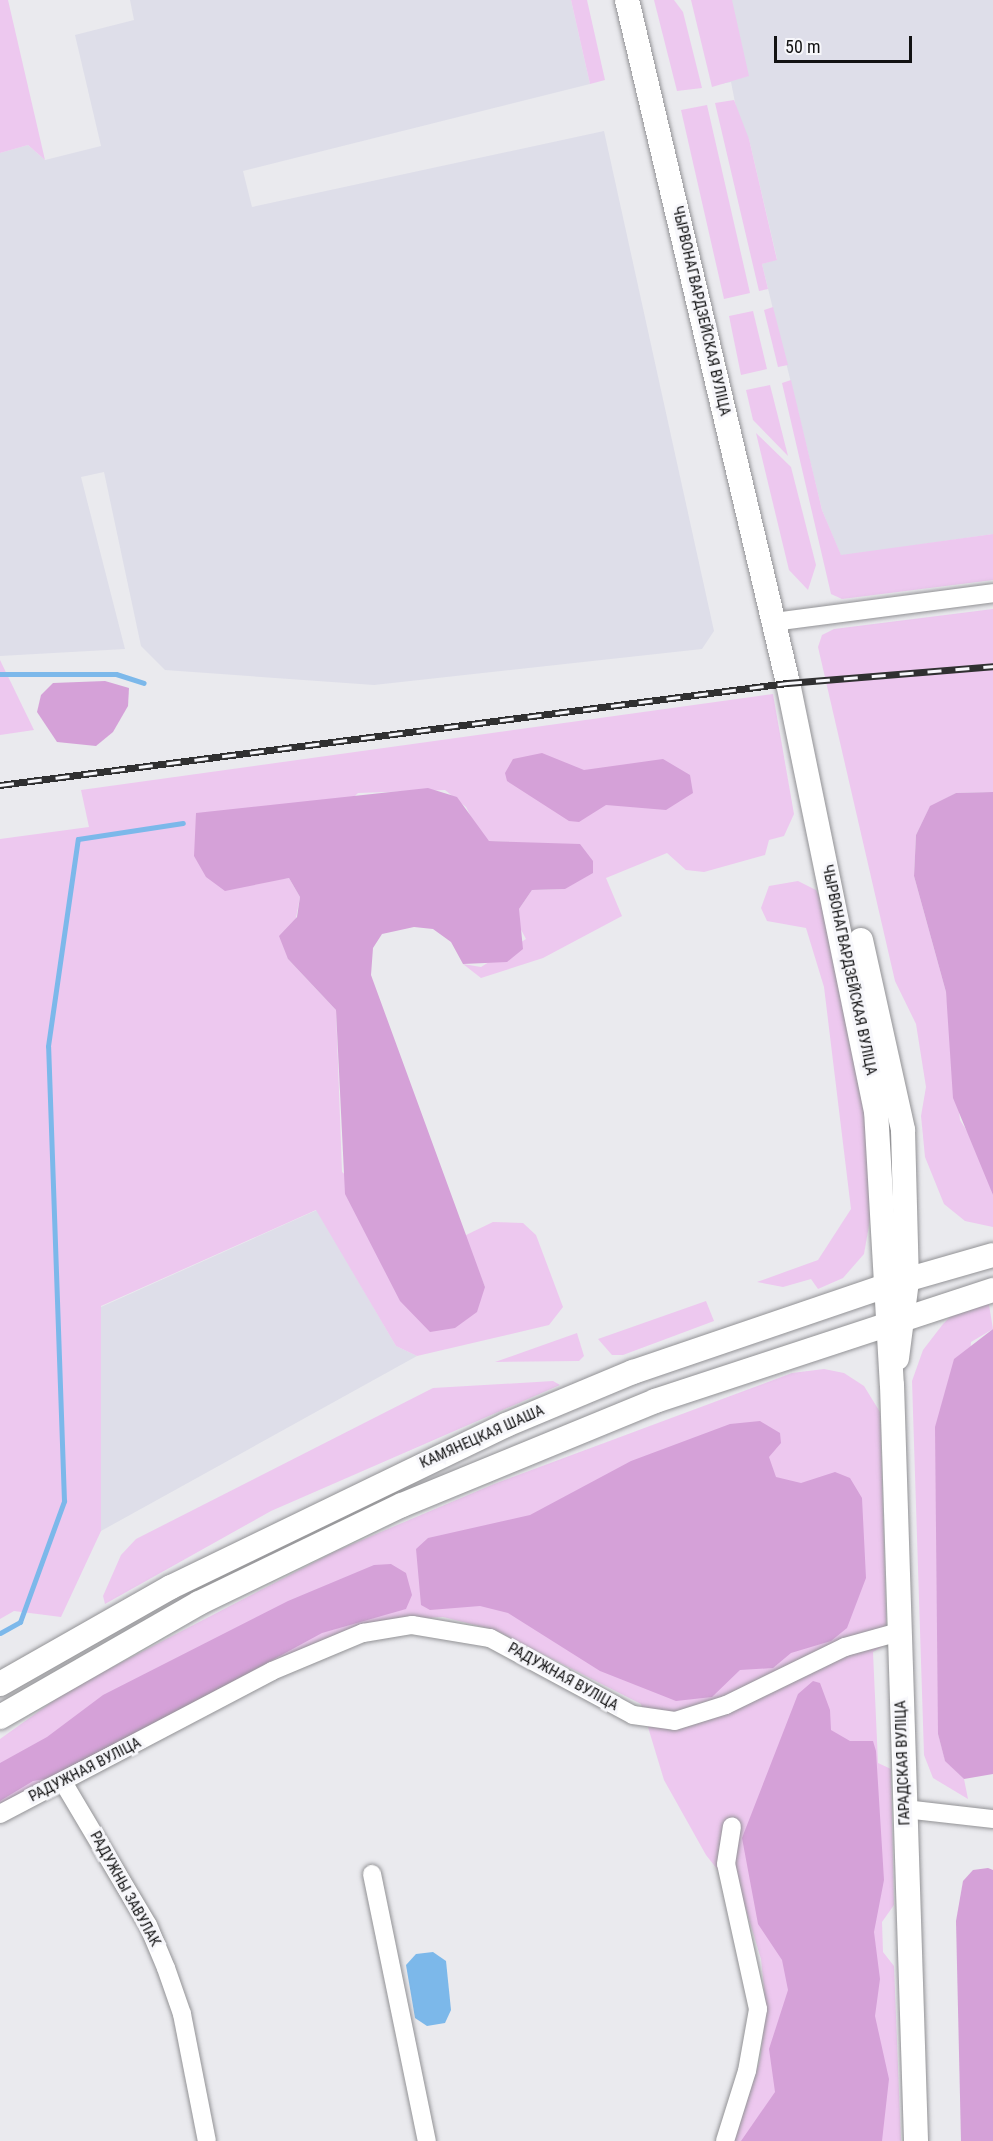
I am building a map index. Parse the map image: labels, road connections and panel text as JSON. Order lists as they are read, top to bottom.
{
  "streets": {
    "main road": ["ЧЫРВОНАГВАРДЗЕЙСКАЯ ВУЛІЦА", "КАМЯНЕЦКАЯ ШАША", "ГАРАДСКАЯ ВУЛІЦА"],
    "street": ["РАДУЖНАЯ ВУЛІЦА", "РАДУЖНЫ ЗАВУЛАК"]
  },
  "crossings": [
    ["ЧЫРВОНАГВАРДЗЕЙСКАЯ ВУЛІЦА", "КАМЯНЕЦКАЯ ШАША"],
    ["ЧЫРВОНАГВАРДЗЕЙСКАЯ ВУЛІЦА", "ГАРАДСКАЯ ВУЛІЦА"],
    ["КАМЯНЕЦКАЯ ШАША", "ГАРАДСКАЯ ВУЛІЦА"],
    ["РАДУЖНАЯ ВУЛІЦА", "ГАРАДСКАЯ ВУЛІЦА"],
    ["РАДУЖНАЯ ВУЛІЦА", "РАДУЖНЫ ЗАВУЛАК"]
  ],
  "scale_bar": "50 m"
}
